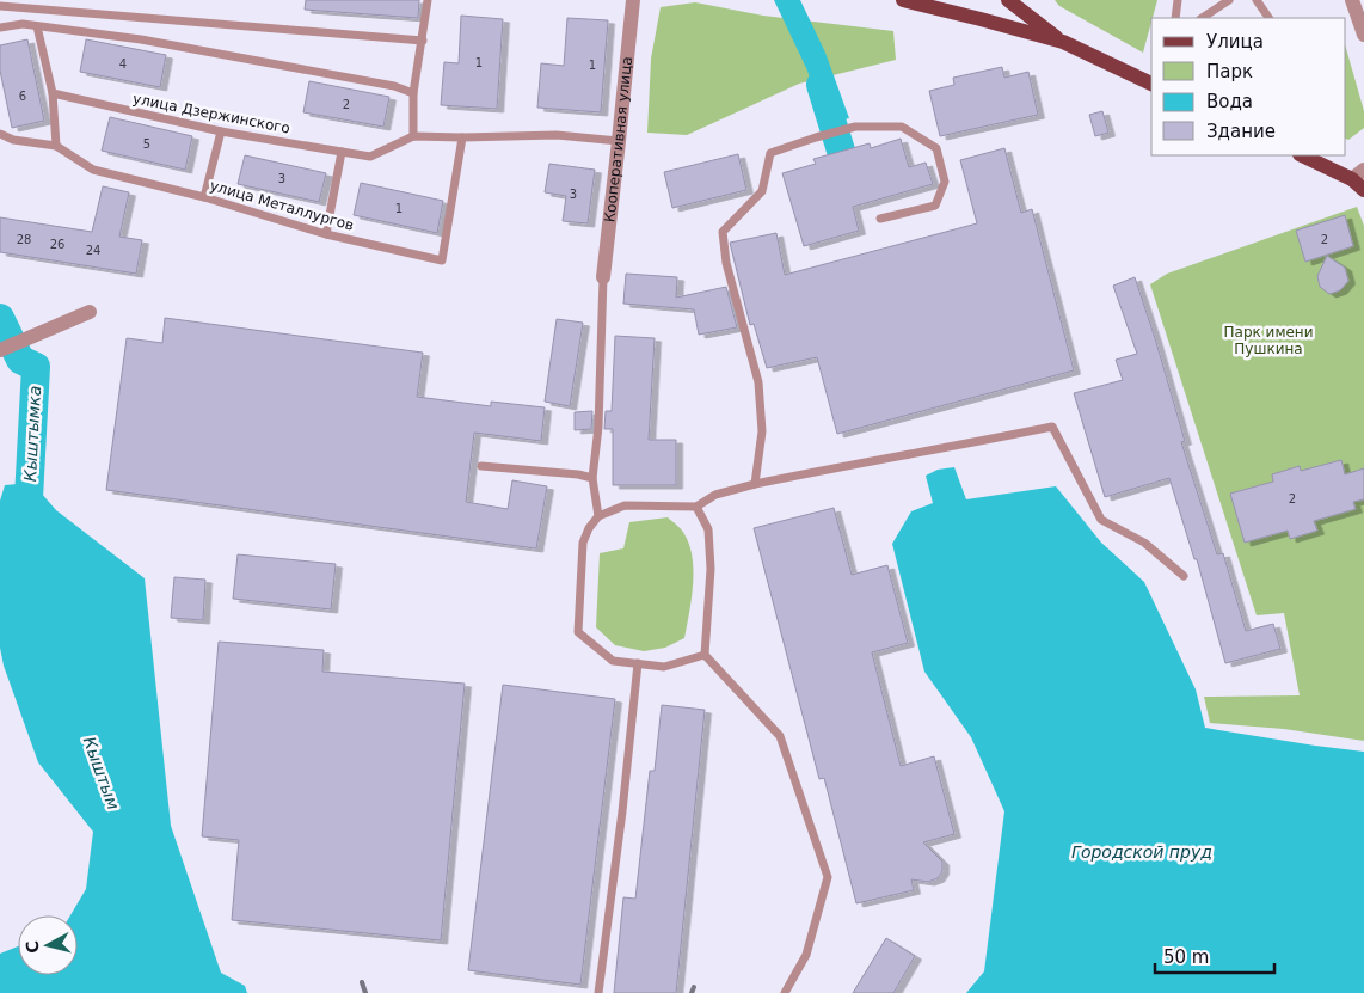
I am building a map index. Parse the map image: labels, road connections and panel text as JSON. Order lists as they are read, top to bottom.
{
  "streets": {
    "street": ["Кооперативная улица"],
    "lane": ["улица Дзержинского", "улица Металлургов"]
  },
  "water": ["Кыштымка", "Кыштым", "Городской пруд"],
  "parks": ["Парк имени Пушкина"],
  "house_numbers": [
    "1",
    "4",
    "1",
    "6",
    "2",
    "5",
    "3",
    "3",
    "1",
    "28",
    "2",
    "26",
    "24",
    "2"
  ],
  "legend": [
    "Улица",
    "Парк",
    "Вода",
    "Здание"
  ],
  "scale_bar": "50 m",
  "north": "left"
}
